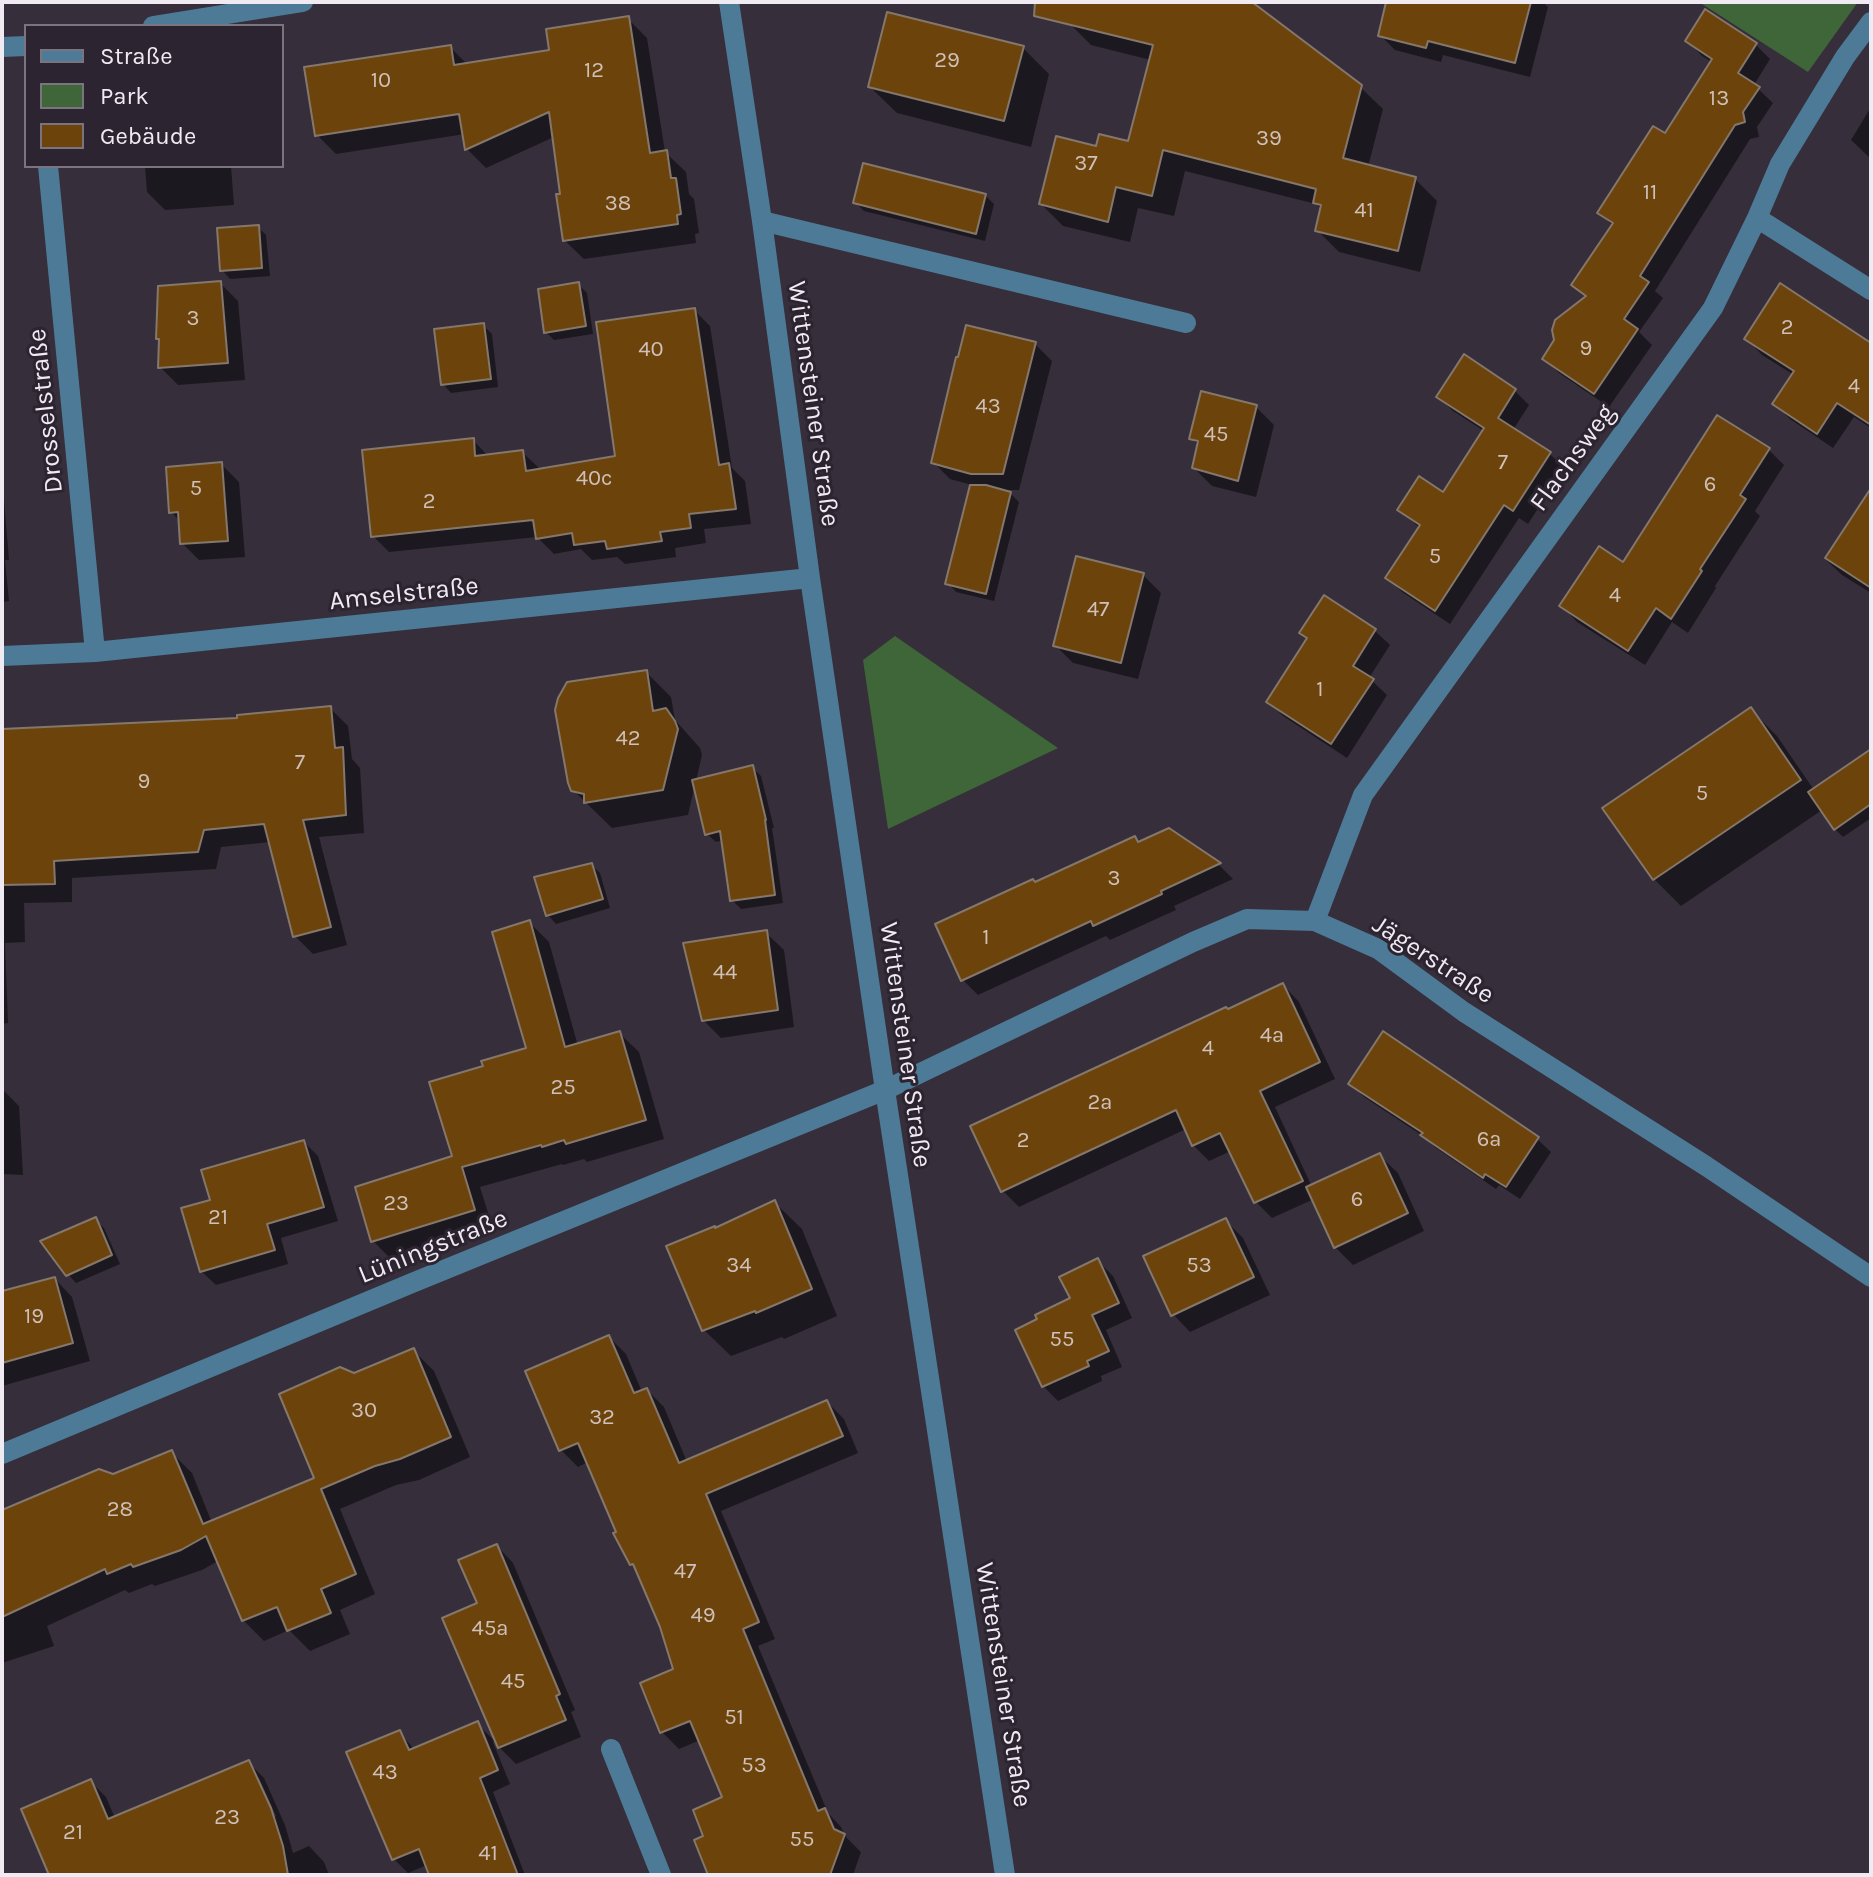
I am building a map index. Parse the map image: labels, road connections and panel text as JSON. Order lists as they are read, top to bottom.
{
  "streets": {
    "street": [
      "Wittensteiner Straße",
      "Drosselstraße",
      "Flachsweg",
      "Amselstraße",
      "Jägerstraße",
      "Lüningstraße"
    ]
  },
  "crossings": [
    ["Wittensteiner Straße", "Amselstraße"],
    ["Wittensteiner Straße", "Jägerstraße"],
    ["Wittensteiner Straße", "Lüningstraße"],
    ["Drosselstraße", "Amselstraße"],
    ["Flachsweg", "Jägerstraße"],
    ["Jägerstraße", "Lüningstraße"]
  ],
  "house_numbers": [
    "29",
    "12",
    "10",
    "13",
    "39",
    "37",
    "11",
    "38",
    "41",
    "3",
    "2",
    "9",
    "40",
    "4",
    "43",
    "45",
    "7",
    "40c",
    "6",
    "5",
    "2",
    "5",
    "4",
    "47",
    "1",
    "42",
    "7",
    "9",
    "5",
    "3",
    "1",
    "44",
    "4a",
    "4",
    "25",
    "2a",
    "6a",
    "2",
    "6",
    "23",
    "21",
    "34",
    "53",
    "19",
    "55",
    "30",
    "32",
    "28",
    "47",
    "49",
    "45a",
    "45",
    "51",
    "53",
    "43",
    "23",
    "21",
    "55",
    "41"
  ],
  "legend": ["Straße", "Park", "Gebäude"]
}
